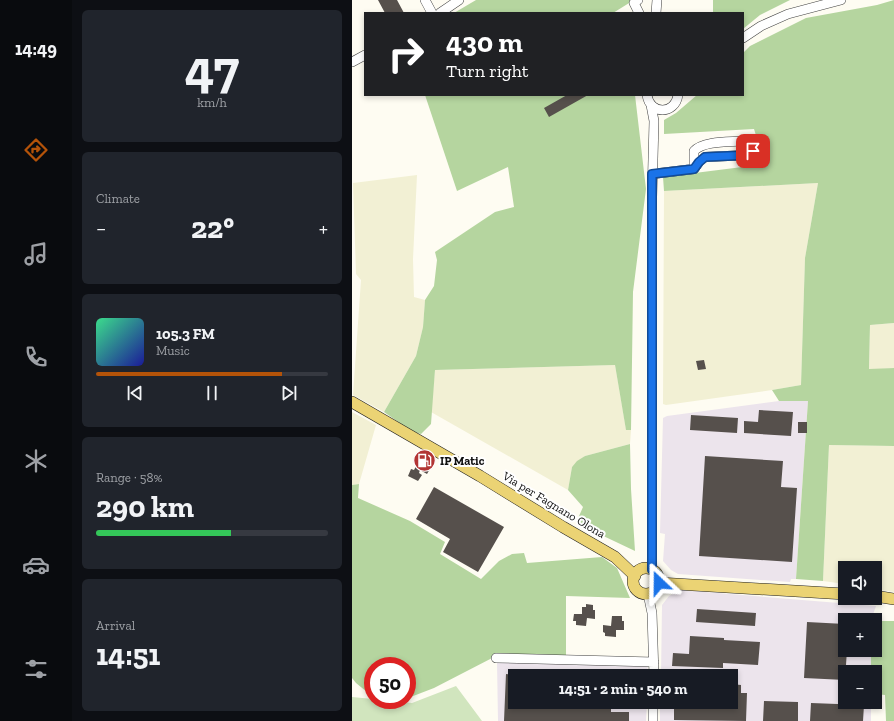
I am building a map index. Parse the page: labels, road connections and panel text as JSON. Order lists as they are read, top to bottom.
{
  "streets": {
    "main road": ["Via per Fagnano Olona"]
  },
  "places": {
    "fuel station": ["IP Matic"]
  },
  "page": {
    "tabs": "14:49",
    "tile": [
      ["47", "km/h"],
      "Climate",
      ["Range · 58%", "290 km"],
      ["Arrival", "14:51"]
    ],
    "turn": ["430 m", "Turn right"],
    "heat": ["−", "22°", "+"],
    "song": ["105.3 FM", "Music"],
    "map_buttons": ["+", "−"],
    "limit": "50",
    "trip": "14:51 · 2 min · 540 m"
  }
}
